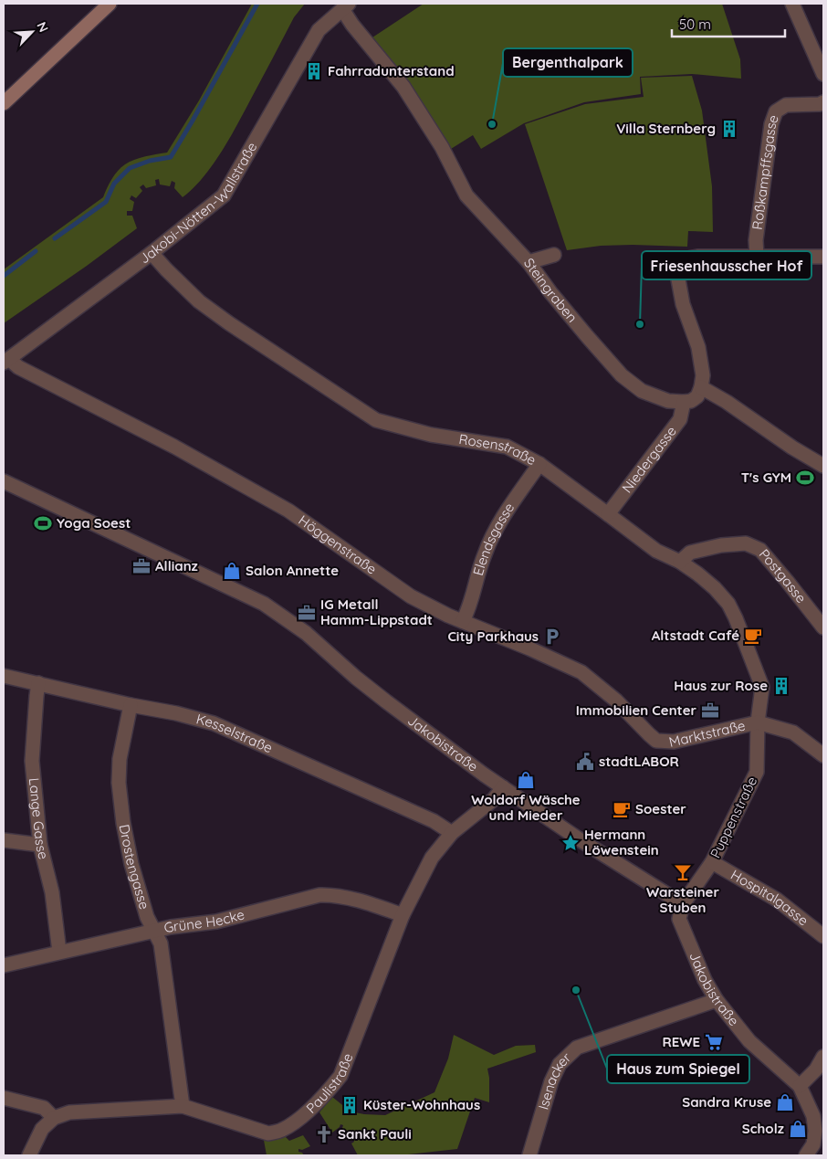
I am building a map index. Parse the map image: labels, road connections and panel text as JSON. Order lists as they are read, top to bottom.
{
  "streets": {
    "street": [
      "Roßkampffsgasse",
      "Jakobi-Nötten-Wallstraße",
      "Steingraben",
      "Rosenstraße",
      "Niedergasse",
      "Elendsgasse",
      "Höggenstraße",
      "Postgasse",
      "Marktstraße",
      "Kesselstraße",
      "Jakobistraße",
      "Puppenstraße",
      "Lange Gasse",
      "Drostengasse",
      "Hospitalgasse",
      "Grüne Hecke",
      "Paulistraße",
      "Isenacker"
    ]
  },
  "crossings": [
    ["Jakobi-Nötten-Wallstraße", "Steingraben"],
    ["Jakobi-Nötten-Wallstraße", "Rosenstraße"],
    ["Jakobi-Nötten-Wallstraße", "Höggenstraße"],
    ["Steingraben", "Niedergasse"],
    ["Rosenstraße", "Niedergasse"],
    ["Rosenstraße", "Elendsgasse"],
    ["Rosenstraße", "Postgasse"],
    ["Rosenstraße", "Marktstraße"],
    ["Rosenstraße", "Puppenstraße"],
    ["Elendsgasse", "Höggenstraße"],
    ["Höggenstraße", "Marktstraße"],
    ["Marktstraße", "Puppenstraße"],
    ["Kesselstraße", "Lange Gasse"],
    ["Kesselstraße", "Drostengasse"],
    ["Kesselstraße", "Paulistraße"],
    ["Jakobistraße", "Puppenstraße"],
    ["Jakobistraße", "Paulistraße"],
    ["Jakobistraße", "Isenacker"],
    ["Puppenstraße", "Hospitalgasse"],
    ["Lange Gasse", "Grüne Hecke"],
    ["Drostengasse", "Grüne Hecke"],
    ["Drostengasse", "Paulistraße"],
    ["Grüne Hecke", "Paulistraße"]
  ],
  "places": {
    "building": [
      "Fahrradunterstand",
      "Villa Sternberg",
      "Haus zur Rose",
      "Küster-Wohnhaus"
    ],
    "other": ["Bergenthalpark", "Friesenhausscher Hof", "Haus zum Spiegel"],
    "sports": ["T's GYM", "Yoga Soest"],
    "office": ["Allianz", "IG Metall Hamm-Lippstadt", "Immobilien Center"],
    "shop": [
      "Salon Annette",
      "Woldorf Wäsche und Mieder",
      "Sandra Kruse",
      "Scholz"
    ],
    "cafe": ["Altstadt Café", "Soester"],
    "parking": ["City Parkhaus"],
    "public building": ["stadtLABOR"],
    "place": ["Hermann Löwenstein"],
    "bar": ["Warsteiner Stuben"],
    "supermarket": ["REWE"],
    "church": ["Sankt Pauli"]
  },
  "scale_bar": "50 m",
  "north": "top right"
}
